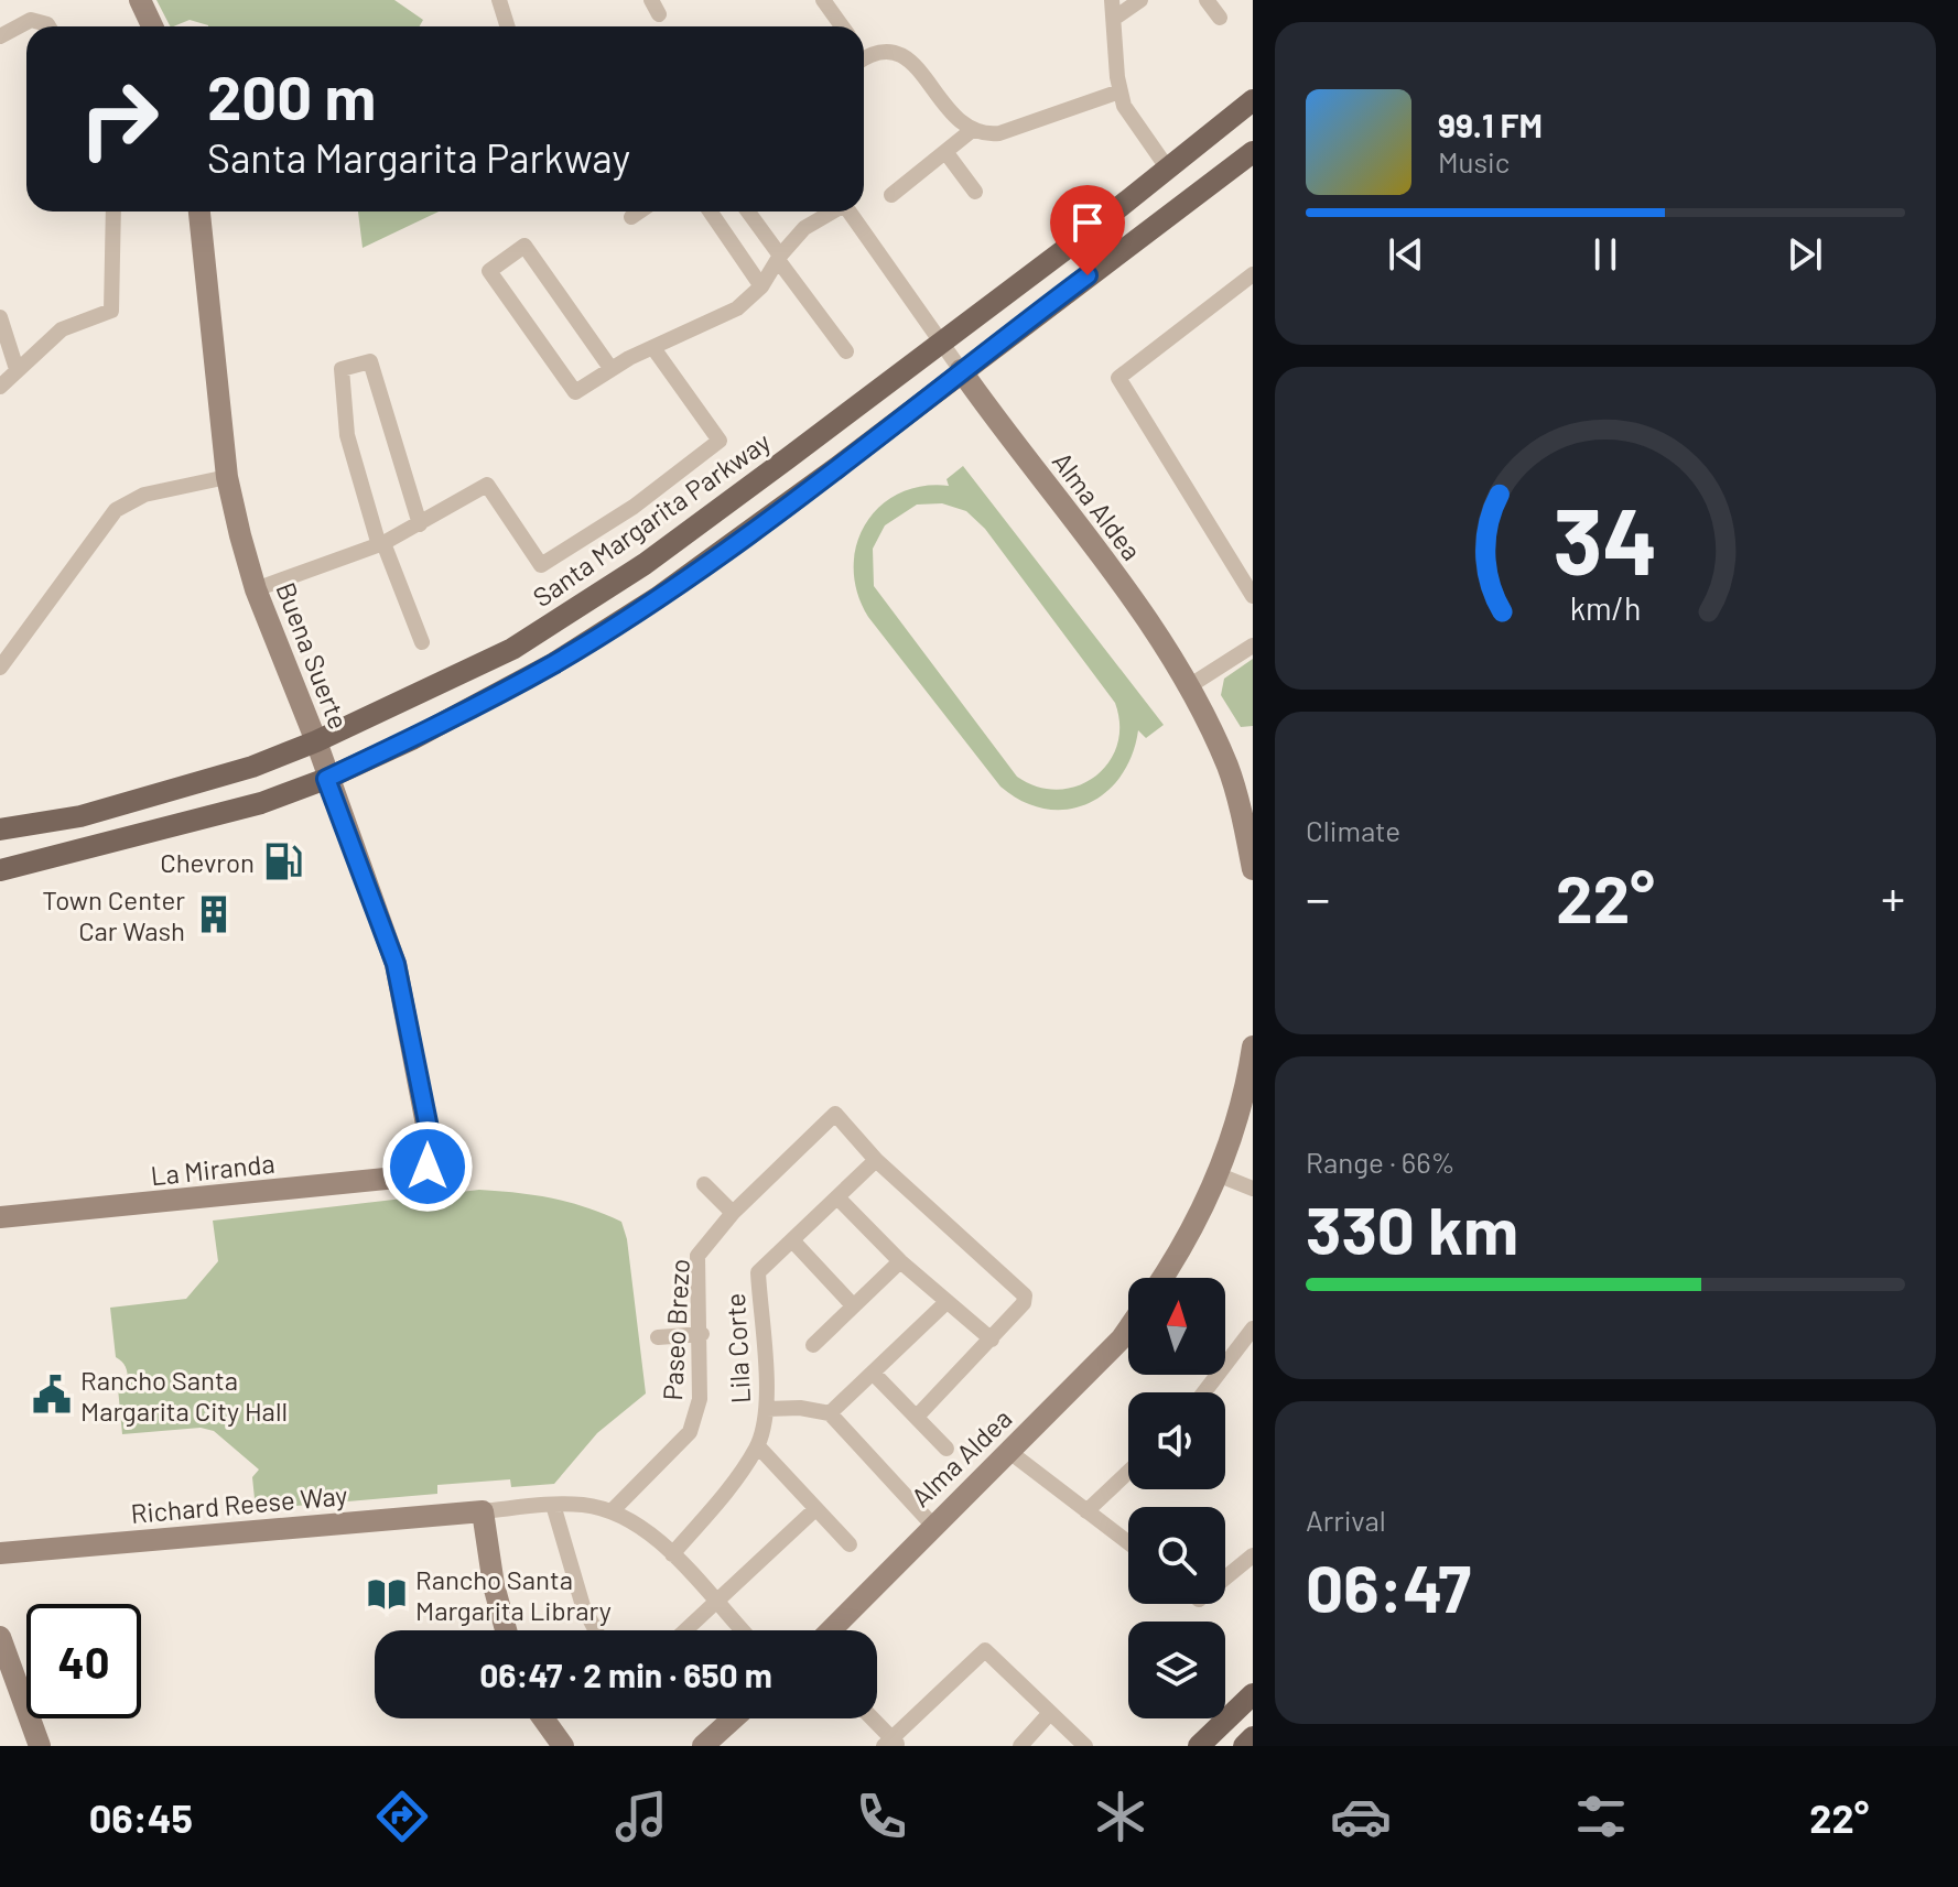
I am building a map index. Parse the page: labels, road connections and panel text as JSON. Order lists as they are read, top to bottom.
{
  "streets": {
    "main road": ["Santa Margarita Parkway"],
    "street": [
      "Alma Aldea",
      "Buena Suerte",
      "La Miranda",
      "Paseo Brezo",
      "Lila Corte",
      "Richard Reese Way"
    ]
  },
  "crossings": [
    ["Alma Aldea", "Santa Margarita Parkway"],
    ["Santa Margarita Parkway", "Buena Suerte"],
    ["Buena Suerte", "La Miranda"],
    ["Paseo Brezo", "Lila Corte"]
  ],
  "places": {
    "fuel station": ["Chevron"],
    "building": ["Town Center Car Wash"],
    "public building": ["Rancho Santa Margarita City Hall"],
    "library": ["Rancho Santa Margarita Library"]
  },
  "north": "top",
  "page": {
    "turn": ["200 m", "Santa Margarita Parkway"],
    "song": ["99.1 FM", "Music"],
    "tile": [
      "Climate",
      ["Range · 66%", "330 km"],
      ["Arrival", "06:47"]
    ],
    "heat": ["−", "22°", "+"],
    "limit": "40",
    "trip": "06:47 · 2 min · 650 m",
    "tabs": ["06:45", "22°"],
    "gauge": ["34", "km/h"]
  }
}
